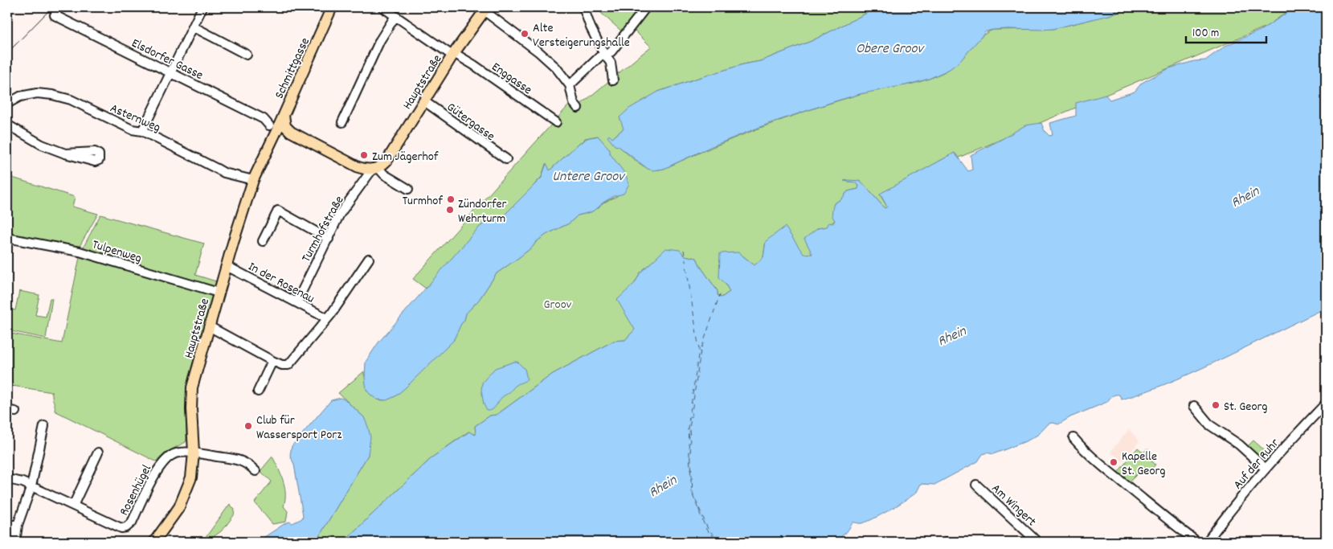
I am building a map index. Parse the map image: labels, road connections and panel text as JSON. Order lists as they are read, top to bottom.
{
  "streets": {
    "main road": ["Schmittgasse", "Hauptstraße"],
    "street": [
      "Elsdorfer Gasse",
      "Enggasse",
      "Asternweg",
      "Gütergasse",
      "Turmhofstraße",
      "Tulpenweg",
      "In der Rosenau",
      "Auf der Ruhr",
      "Rosenhügel",
      "Am Wingert"
    ]
  },
  "crossings": [
    ["Schmittgasse", "Hauptstraße"],
    ["Enggasse", "Hauptstraße"],
    ["Hauptstraße", "Asternweg"],
    ["Hauptstraße", "Gütergasse"],
    ["Hauptstraße", "Turmhofstraße"],
    ["Hauptstraße", "Tulpenweg"],
    ["Hauptstraße", "In der Rosenau"],
    ["Hauptstraße", "Rosenhügel"],
    ["Turmhofstraße", "In der Rosenau"]
  ],
  "water": ["Obere Groov", "Untere Groov", "Rhein"],
  "parks": ["Groov"],
  "places": [
    "Alte Versteigerungshalle",
    "Zum Jägerhof",
    "Turmhof",
    "Zündorfer Wehrturm",
    "St. Georg",
    "Club für Wassersport Porz",
    "Kapelle St. Georg"
  ],
  "scale_bar": "100 m"
}
